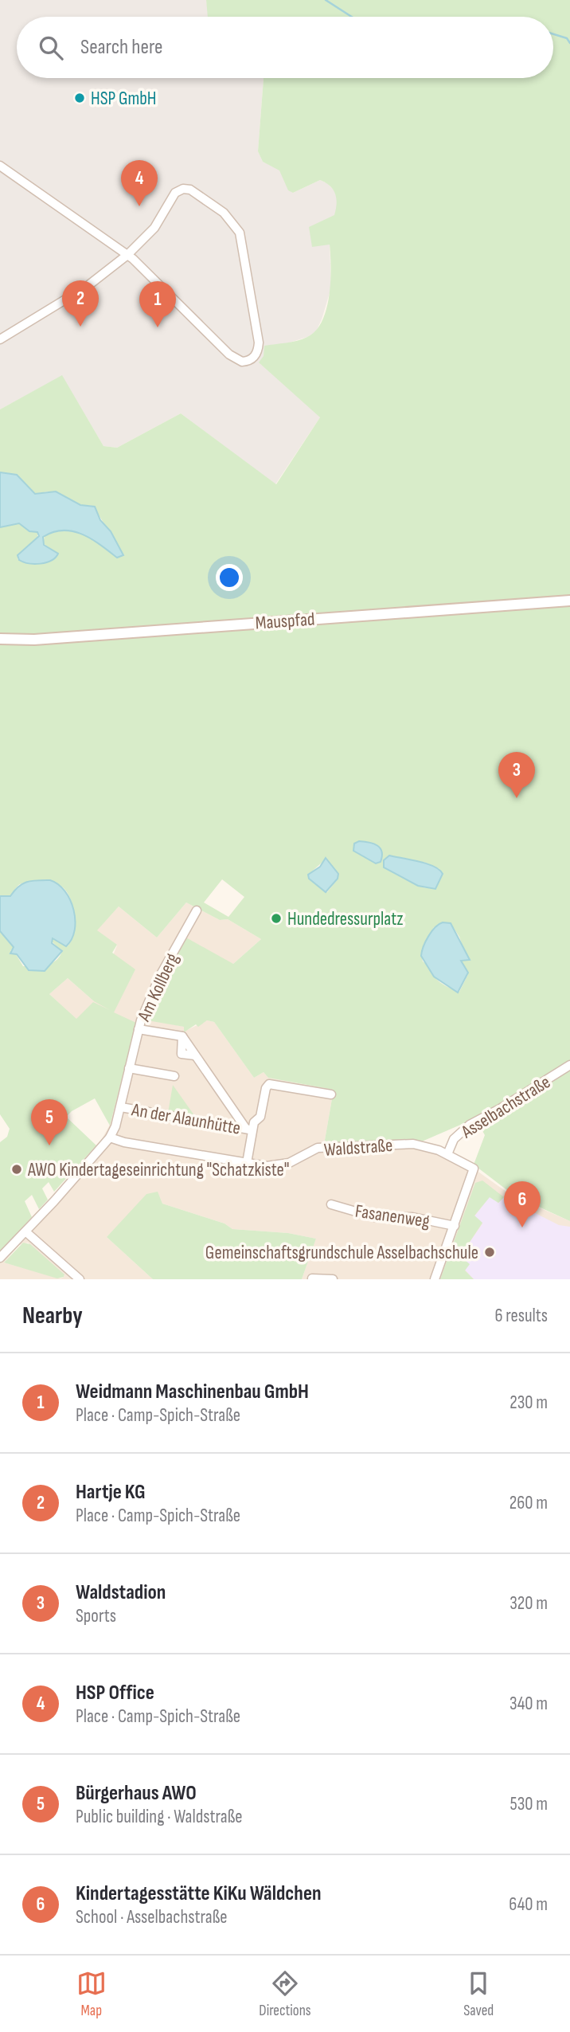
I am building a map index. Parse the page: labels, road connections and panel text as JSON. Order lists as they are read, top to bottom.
{
  "streets": {
    "street": [
      "Mauspfad",
      "Am Kollberg",
      "Asselbachstraße",
      "An der Alaunhütte",
      "Waldstraße",
      "Fasanenweg"
    ]
  },
  "crossings": [
    ["Am Kollberg", "An der Alaunhütte"],
    ["Am Kollberg", "Waldstraße"],
    ["Asselbachstraße", "Waldstraße"],
    ["Asselbachstraße", "Fasanenweg"]
  ],
  "places": [
    "HSP GmbH",
    "Hundedressurplatz",
    "AWO Kindertageseinrichtung \"Schatzkiste\"",
    "Gemeinschaftsgrundschule Asselbachschule"
  ],
  "page": {
    "search": "Search here",
    "pins": [
      "4",
      "2",
      "1",
      "3",
      "5",
      "6"
    ],
    "heading": ["Nearby", "6 results"],
    "list": [
      {
        "mark": "1",
        "name": "Weidmann Maschinenbau GmbH",
        "note": "Place · Camp-Spich-Straße",
        "value": "230 m"
      },
      {
        "mark": "2",
        "name": "Hartje KG",
        "note": "Place · Camp-Spich-Straße",
        "value": "260 m"
      },
      {
        "mark": "3",
        "name": "Waldstadion",
        "note": "Sports",
        "value": "320 m"
      },
      {
        "mark": "4",
        "name": "HSP Office",
        "note": "Place · Camp-Spich-Straße",
        "value": "340 m"
      },
      {
        "mark": "5",
        "name": "Bürgerhaus AWO",
        "note": "Public building · Waldstraße",
        "value": "530 m"
      },
      {
        "mark": "6",
        "name": "Kindertagesstätte KiKu Wäldchen",
        "note": "School · Asselbachstraße",
        "value": "640 m"
      }
    ],
    "nav": ["Map", "Directions", "Saved"]
  }
}
